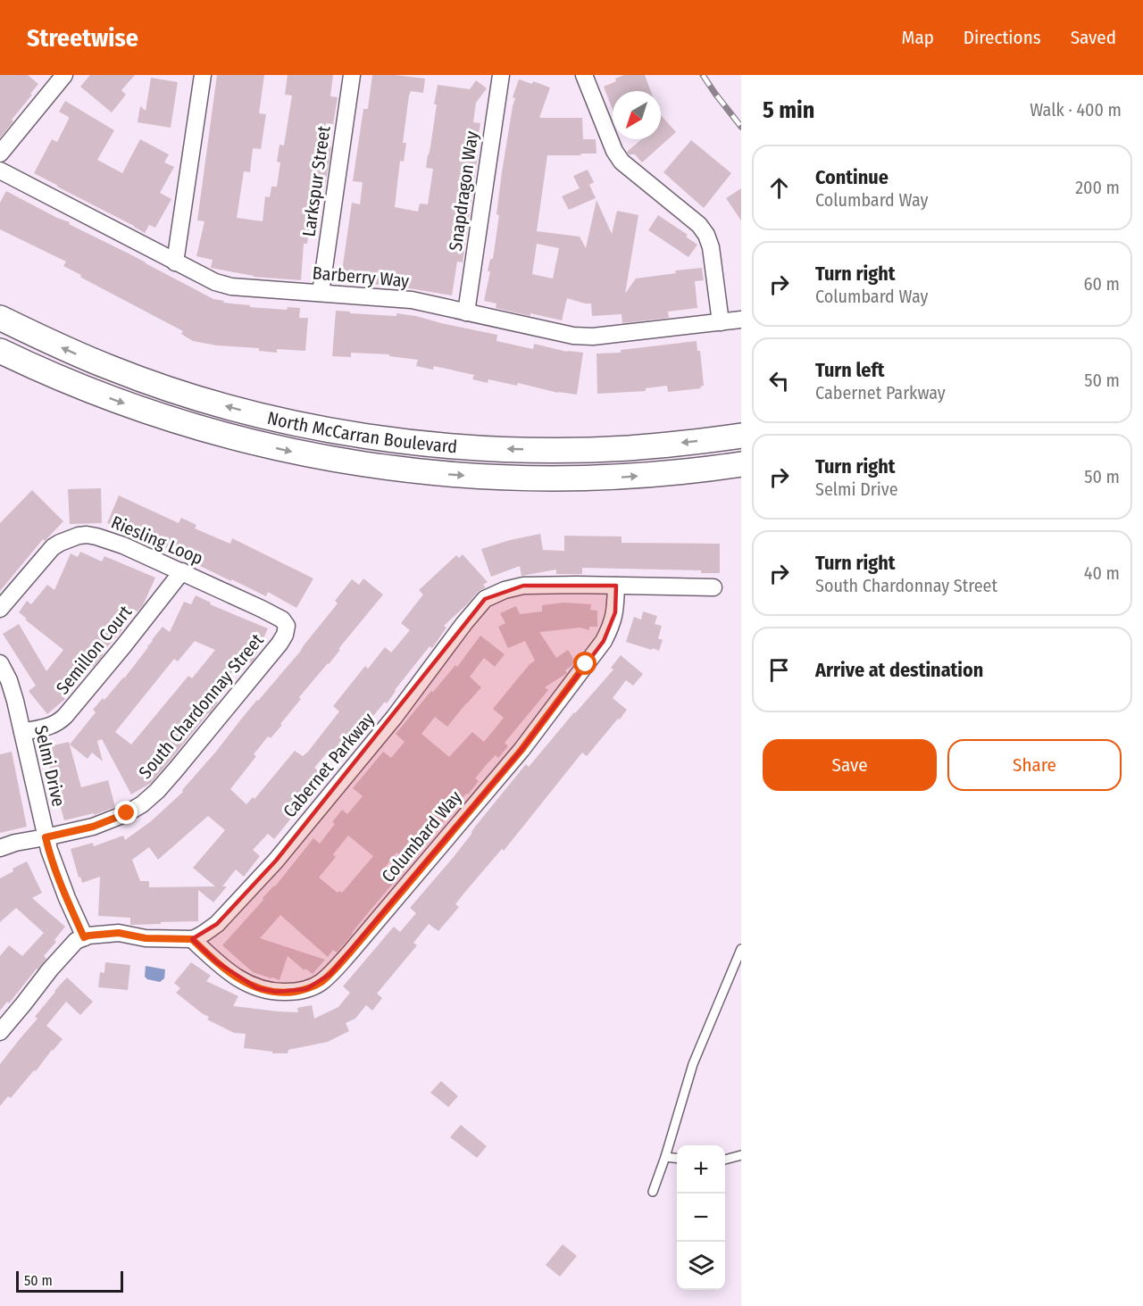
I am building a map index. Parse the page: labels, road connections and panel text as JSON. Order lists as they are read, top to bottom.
{
  "streets": {
    "main road": ["North McCarran Boulevard"],
    "street": [
      "Larkspur Street",
      "Snapdragon Way",
      "Barberry Way",
      "Riesling Loop",
      "Semillon Court",
      "South Chardonnay Street",
      "Cabernet Parkway",
      "Selmi Drive",
      "Columbard Way"
    ]
  },
  "crossings": [
    ["Larkspur Street", "Barberry Way"],
    ["Snapdragon Way", "Barberry Way"],
    ["Riesling Loop", "Semillon Court"],
    ["Riesling Loop", "South Chardonnay Street"],
    ["Semillon Court", "Selmi Drive"],
    ["South Chardonnay Street", "Selmi Drive"],
    ["Cabernet Parkway", "Columbard Way"]
  ],
  "scale_bar": "50 m",
  "north": "bottom left",
  "page": {
    "header": "Streetwise",
    "nav": ["Map", "Directions", "Saved"],
    "heading": ["5 min", "Walk · 400 m"],
    "list": [
      ["Continue", "Columbard Way", "200 m"],
      ["Turn right", "Columbard Way", "60 m"],
      ["Turn left", "Cabernet Parkway", "50 m"],
      ["Turn right", "Selmi Drive", "50 m"],
      ["Turn right", "South Chardonnay Street", "40 m"],
      "Arrive at destination"
    ],
    "buttons": ["Save", "Share"],
    "map_buttons": ["+", "−"],
    "scale": "50 m"
  }
}
